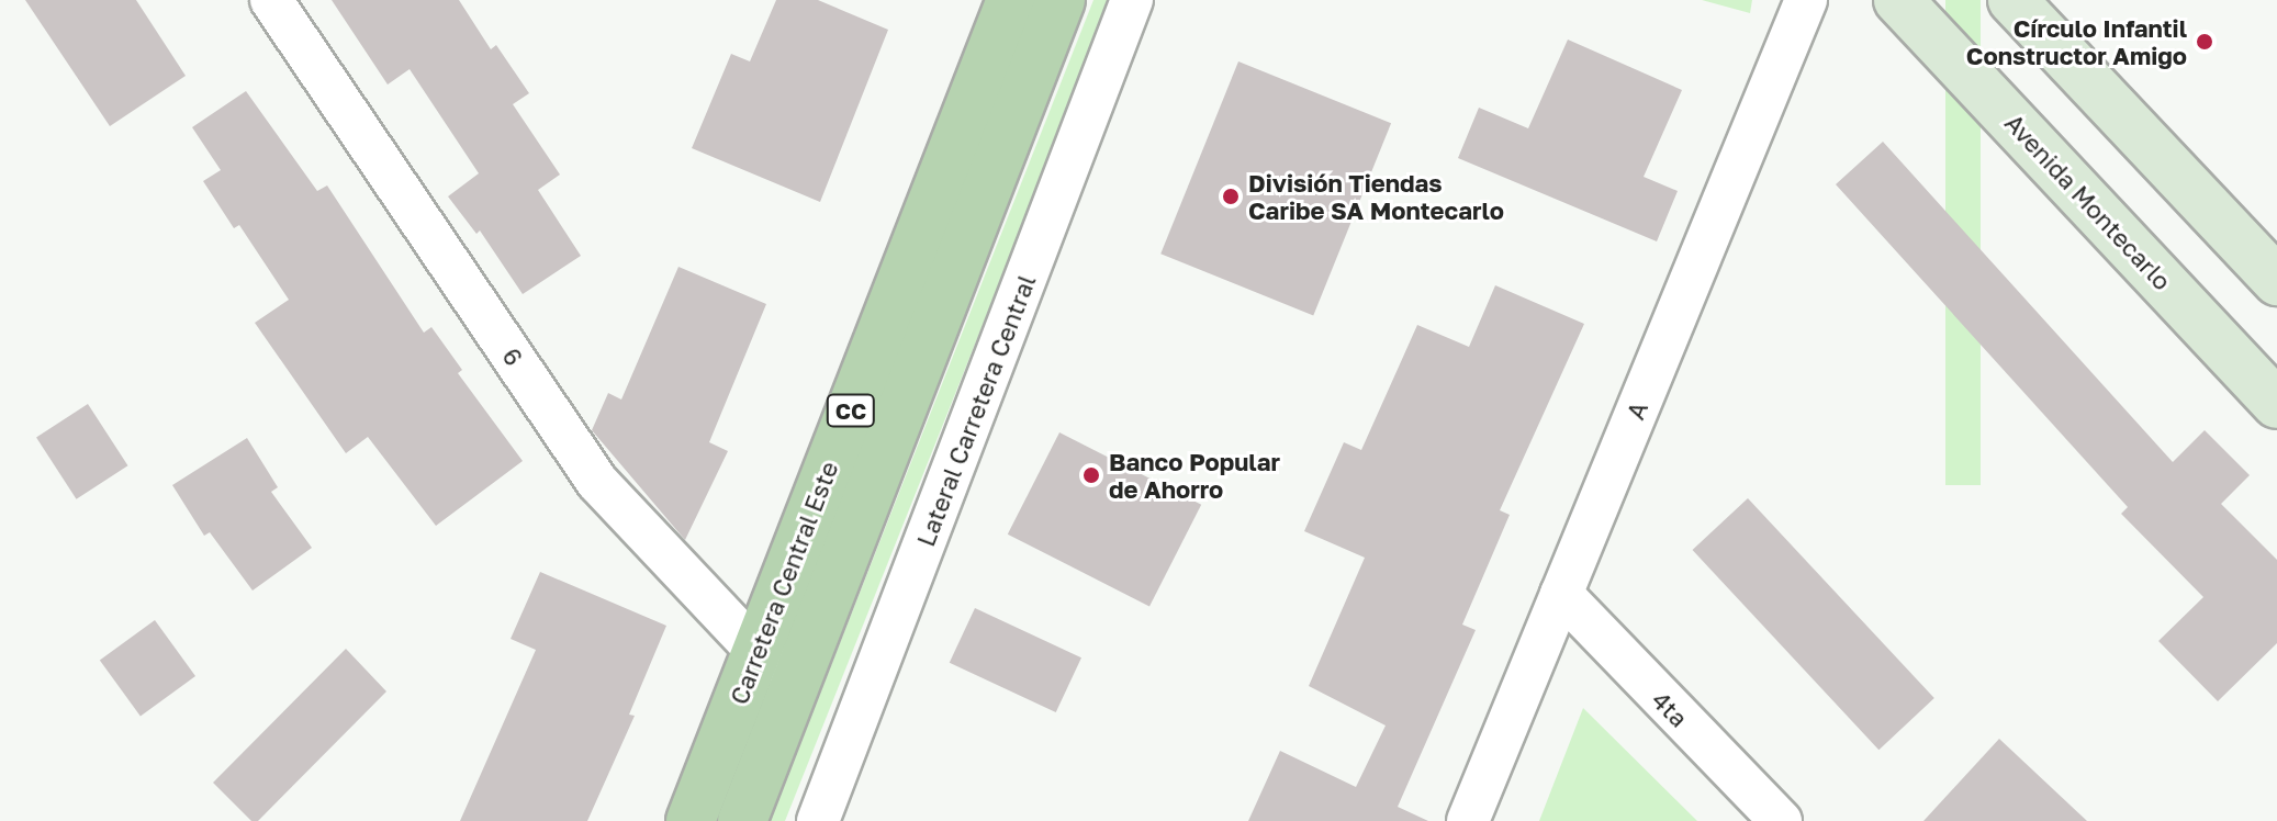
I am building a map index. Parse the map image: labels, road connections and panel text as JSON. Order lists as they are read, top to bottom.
{
  "streets": {
    "main road": ["Avenida Montecarlo", "CC", "Carretera Central Este"],
    "street": [
      "6",
      "Lateral Carretera Central",
      "A",
      "4ta"
    ]
  },
  "crossings": [
    ["6", "Carretera Central Este"],
    ["A", "4ta"]
  ],
  "places": ["Círculo Infantil Constructor Amigo", "División Tiendas Caribe SA Montecarlo", "Banco Popular de Ahorro"]
}
